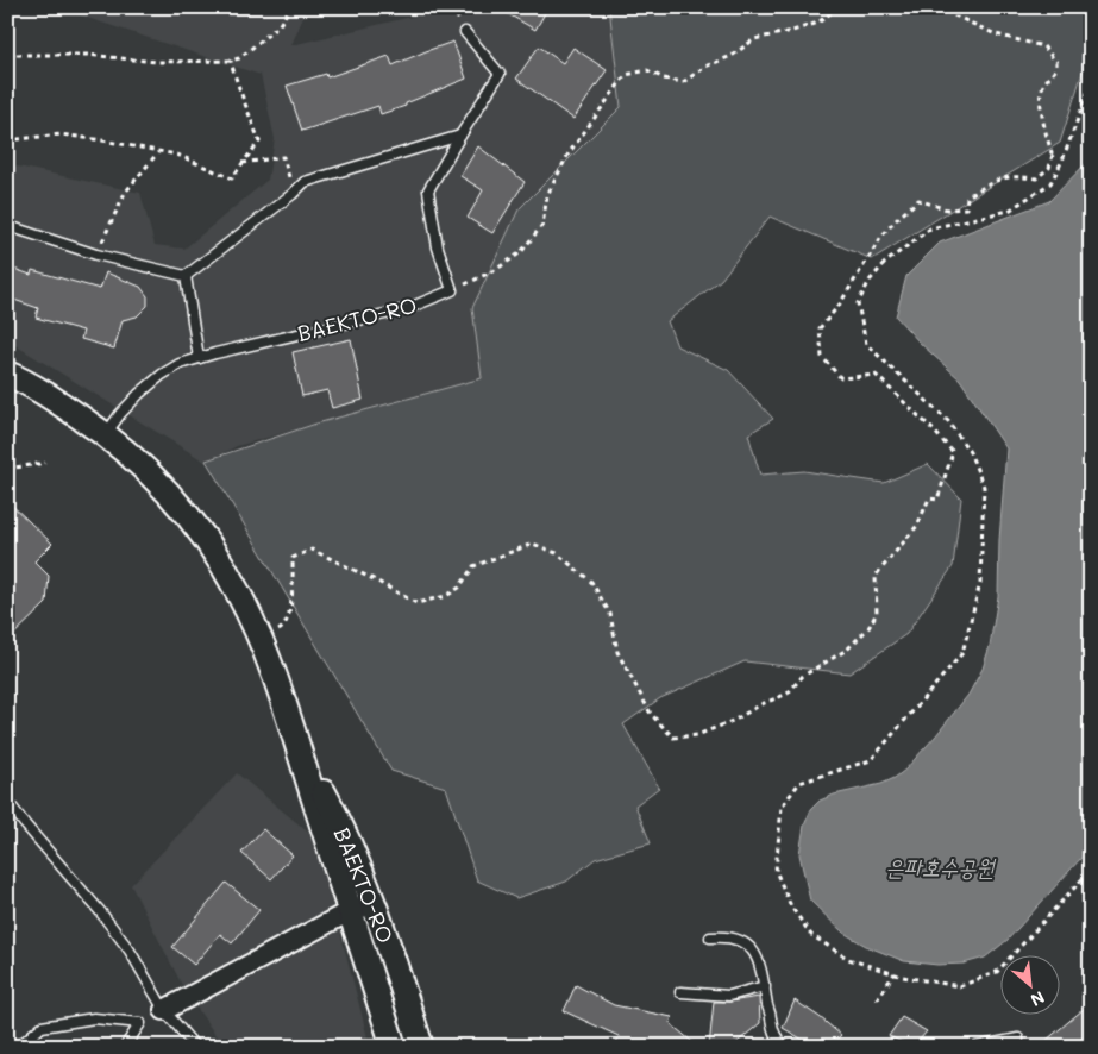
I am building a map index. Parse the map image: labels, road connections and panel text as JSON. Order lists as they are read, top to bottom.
{
  "streets": {
    "street": ["BAEKTO-RO"]
  },
  "water": ["은파호수공원"],
  "north": "bottom right"
}
